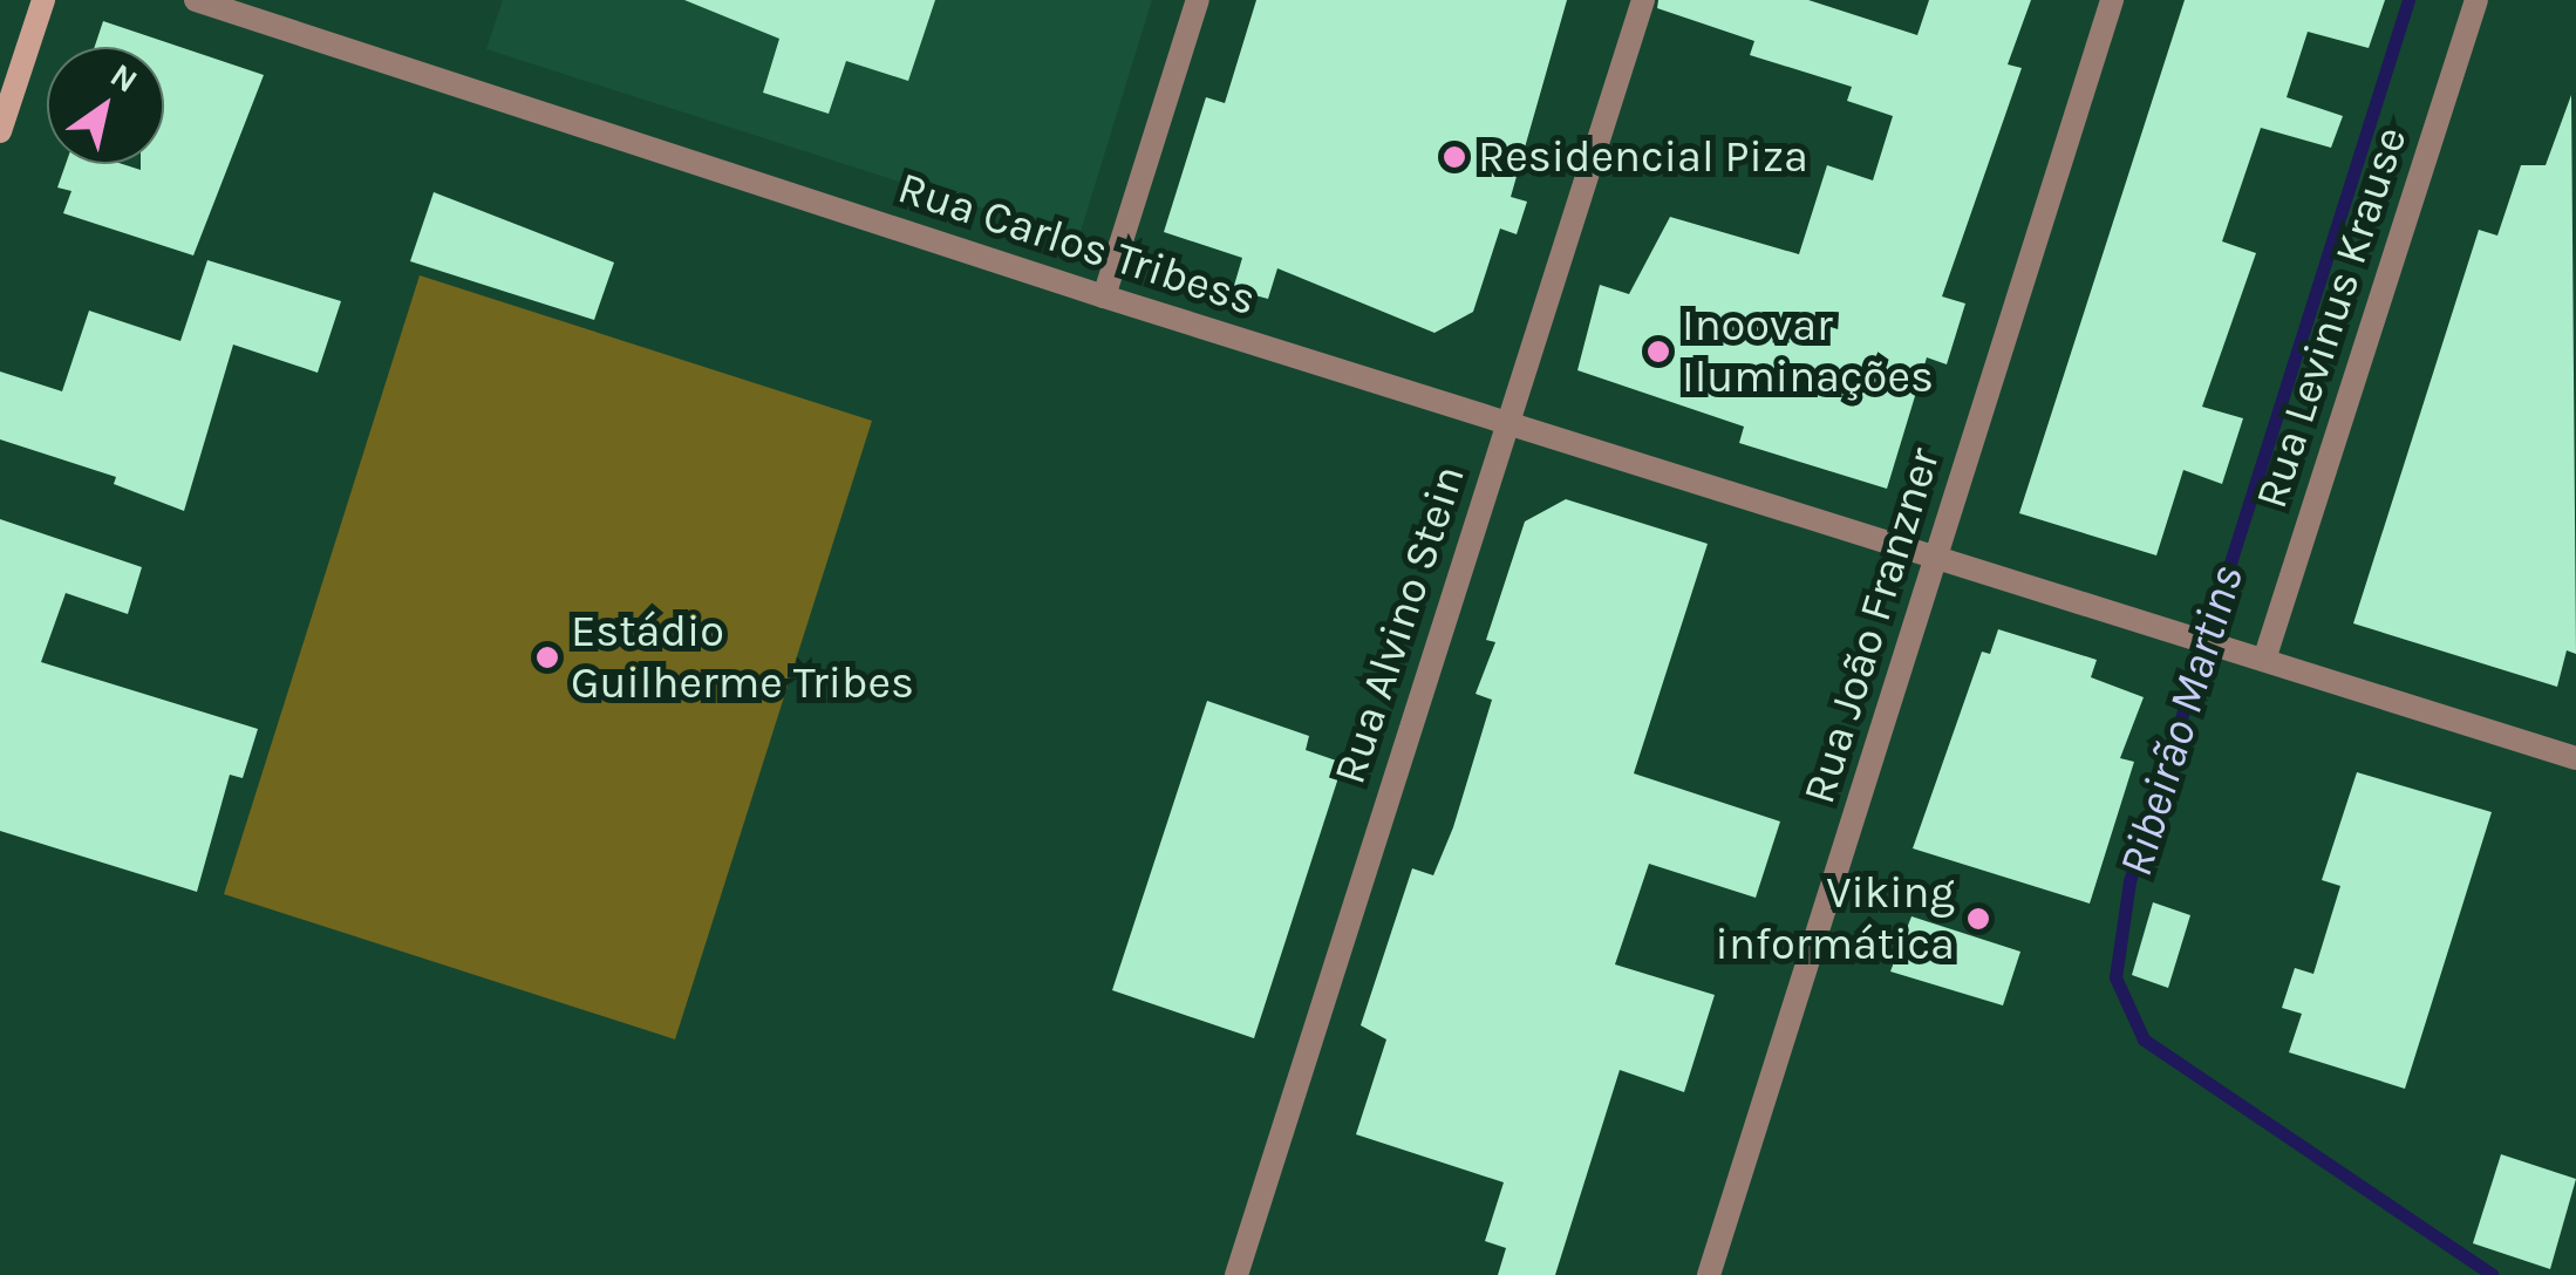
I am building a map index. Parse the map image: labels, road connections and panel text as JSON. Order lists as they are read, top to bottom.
{
  "streets": {
    "street": [
      "Rua Carlos Tribess",
      "Rua Levinus Krause",
      "Rua Alvino Stein",
      "Rua João Franzner"
    ]
  },
  "crossings": [
    ["Rua Carlos Tribess", "Rua Levinus Krause"],
    ["Rua Carlos Tribess", "Rua Alvino Stein"],
    ["Rua Carlos Tribess", "Rua João Franzner"]
  ],
  "water": ["Ribeirão Martins"],
  "places": [
    "Residencial Piza",
    "Inoovar Iluminações",
    "Estádio Guilherme Tribes",
    "Viking informática"
  ],
  "north": "top right"
}
